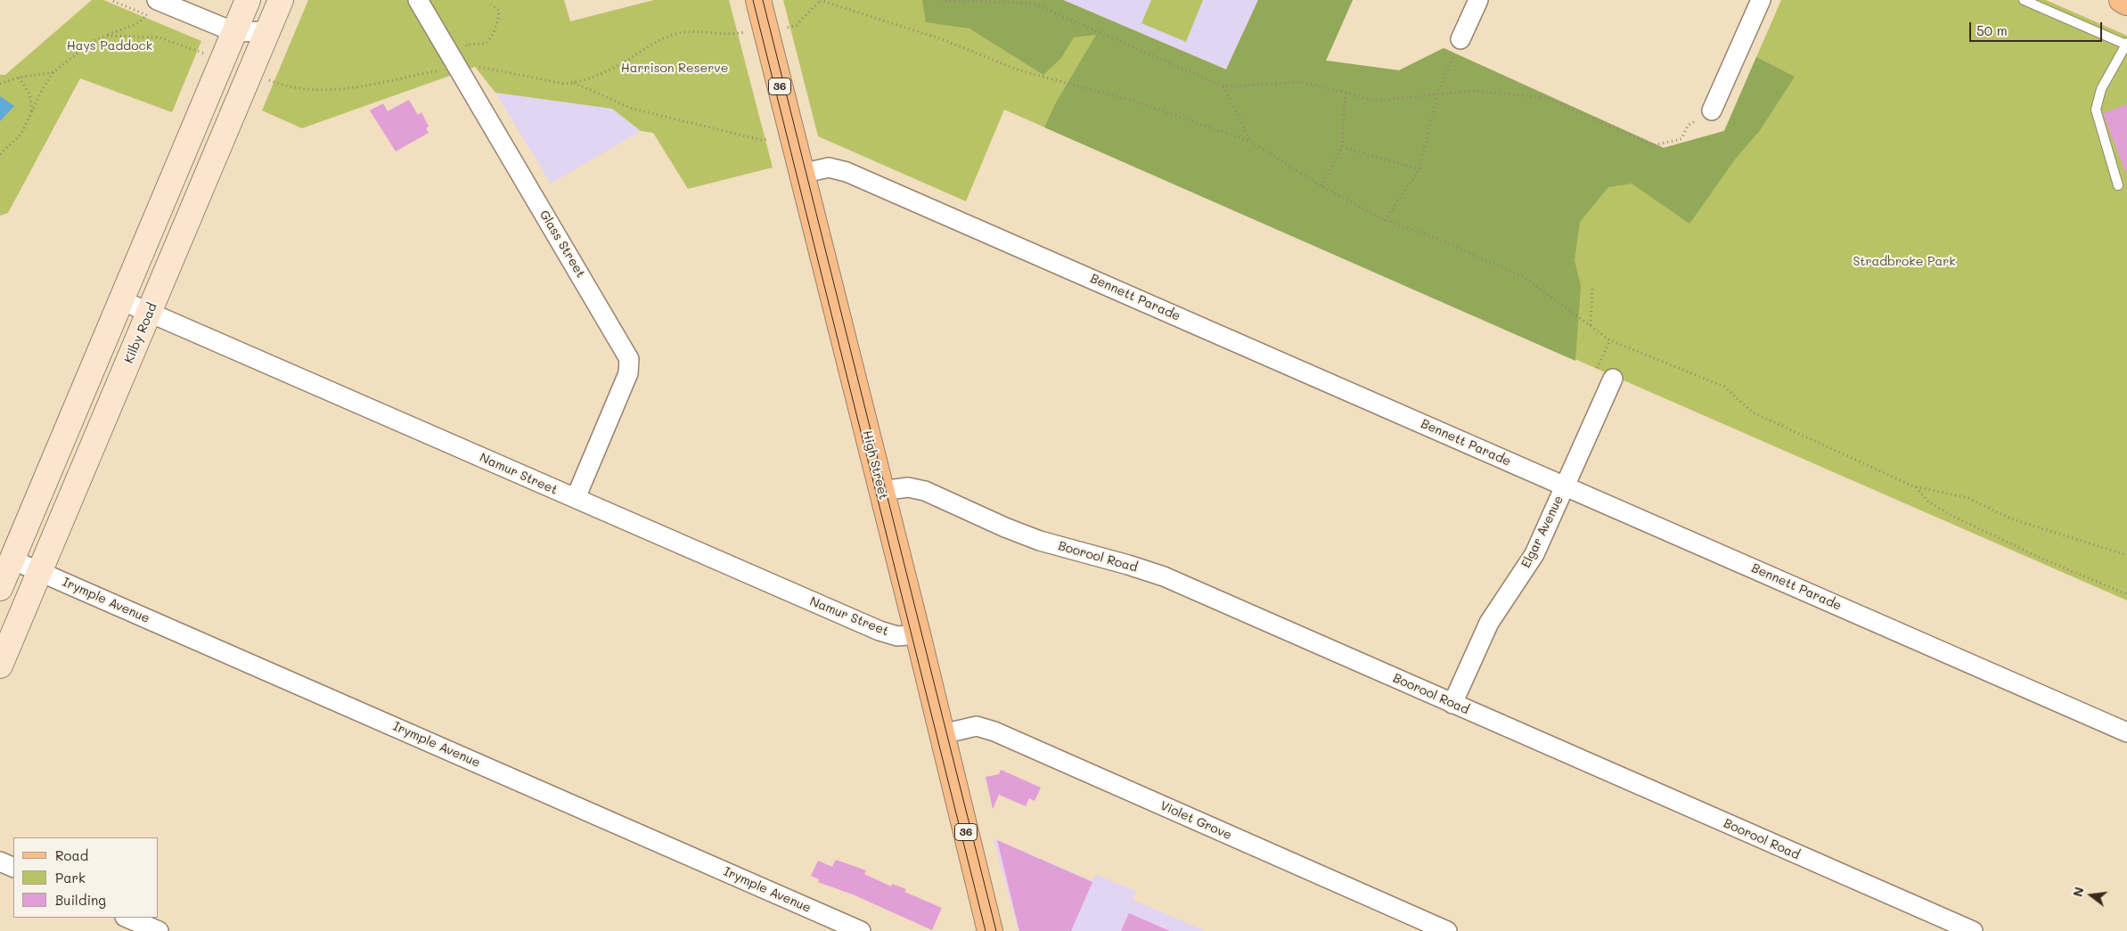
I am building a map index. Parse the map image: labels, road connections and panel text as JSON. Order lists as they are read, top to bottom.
{
  "streets": {
    "main road": ["36", "High Street"],
    "street": [
      "Glass Street",
      "Bennett Parade",
      "Kilby Road",
      "Namur Street",
      "Elgar Avenue",
      "Boorool Road",
      "Irymple Avenue",
      "Violet Grove"
    ]
  },
  "crossings": [
    ["Glass Street", "Namur Street"],
    ["Bennett Parade", "High Street"],
    ["Bennett Parade", "Elgar Avenue"],
    ["Kilby Road", "Namur Street"],
    ["Kilby Road", "Irymple Avenue"],
    ["High Street", "Namur Street"],
    ["High Street", "Boorool Road"],
    ["High Street", "Violet Grove"],
    ["Elgar Avenue", "Boorool Road"]
  ],
  "parks": ["Hays Paddock", "Harrison Reserve", "Stradbroke Park"],
  "legend": ["Road", "Park", "Building"],
  "scale_bar": "50 m",
  "north": "left"
}
